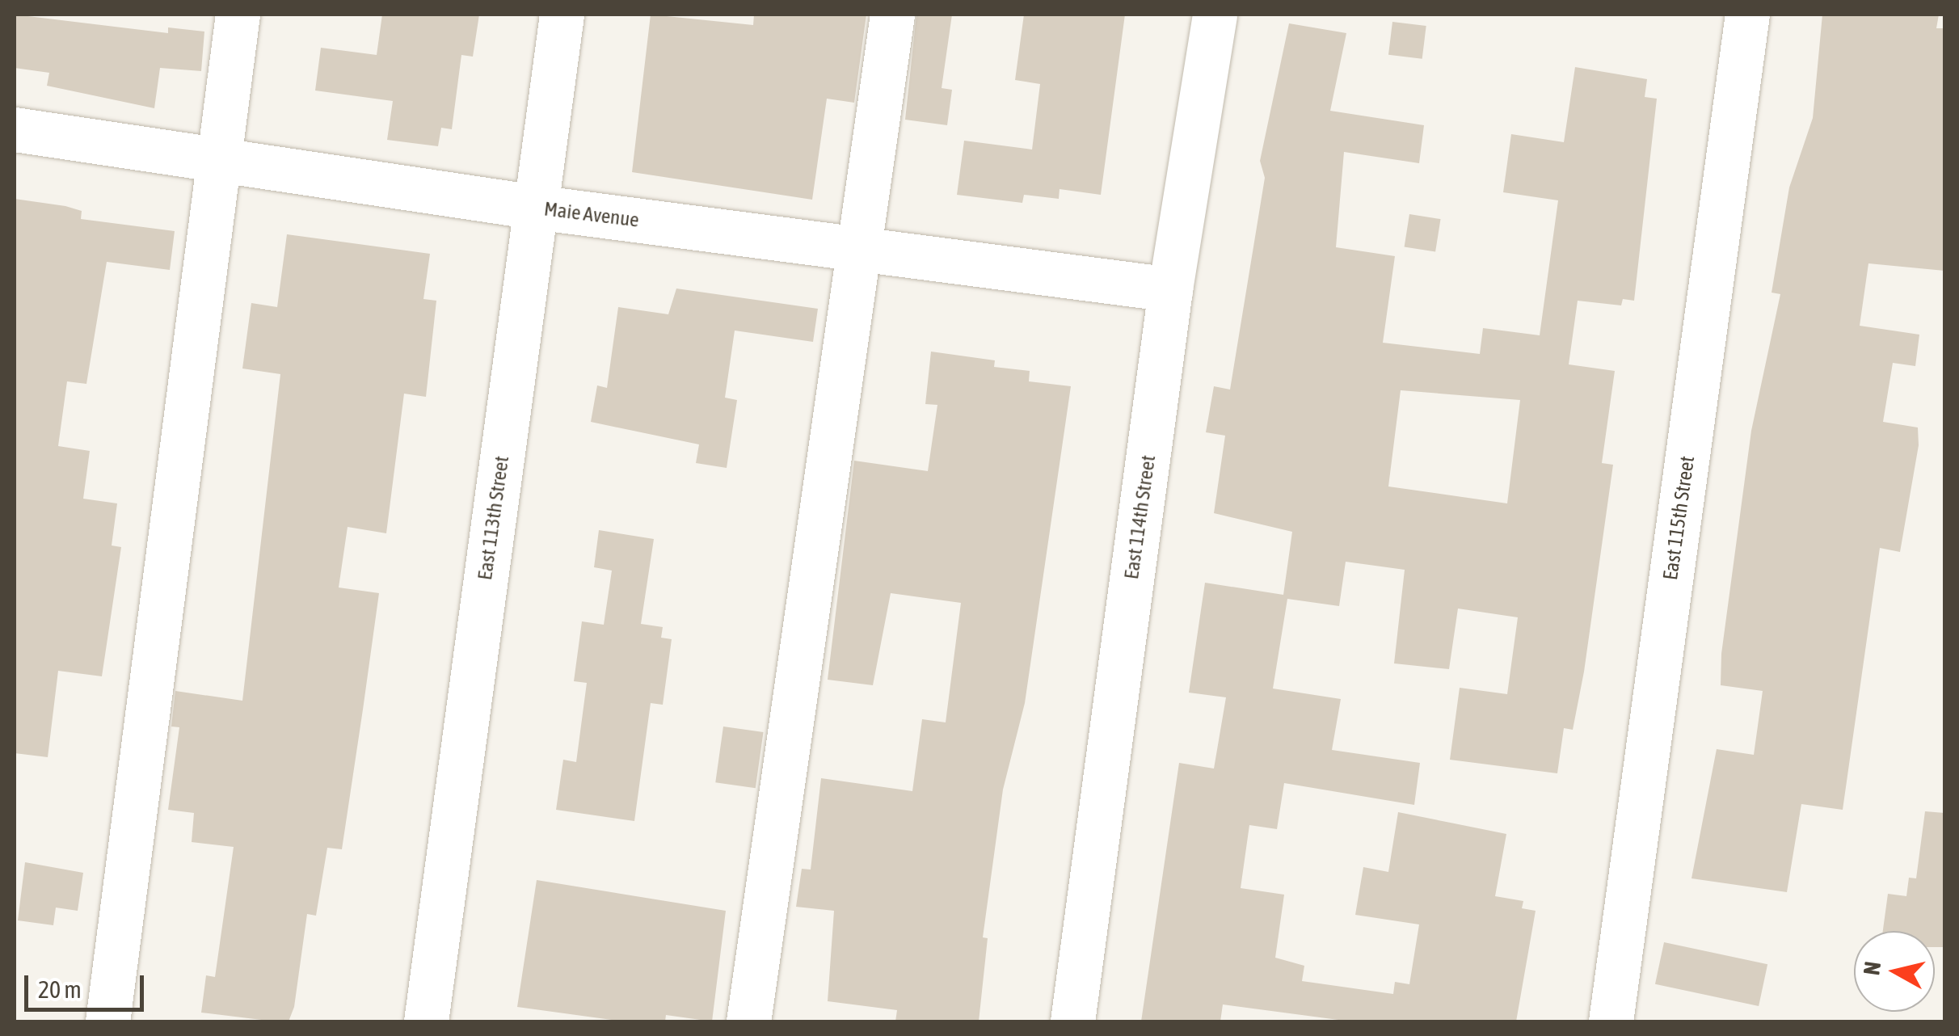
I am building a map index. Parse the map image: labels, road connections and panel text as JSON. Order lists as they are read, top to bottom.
{
  "streets": {
    "street": [
      "Maie Avenue",
      "East 114th Street",
      "East 113th Street",
      "East 115th Street"
    ]
  },
  "crossings": [
    ["Maie Avenue", "East 114th Street"],
    ["Maie Avenue", "East 113th Street"]
  ],
  "scale_bar": "20 m",
  "north": "left"
}
